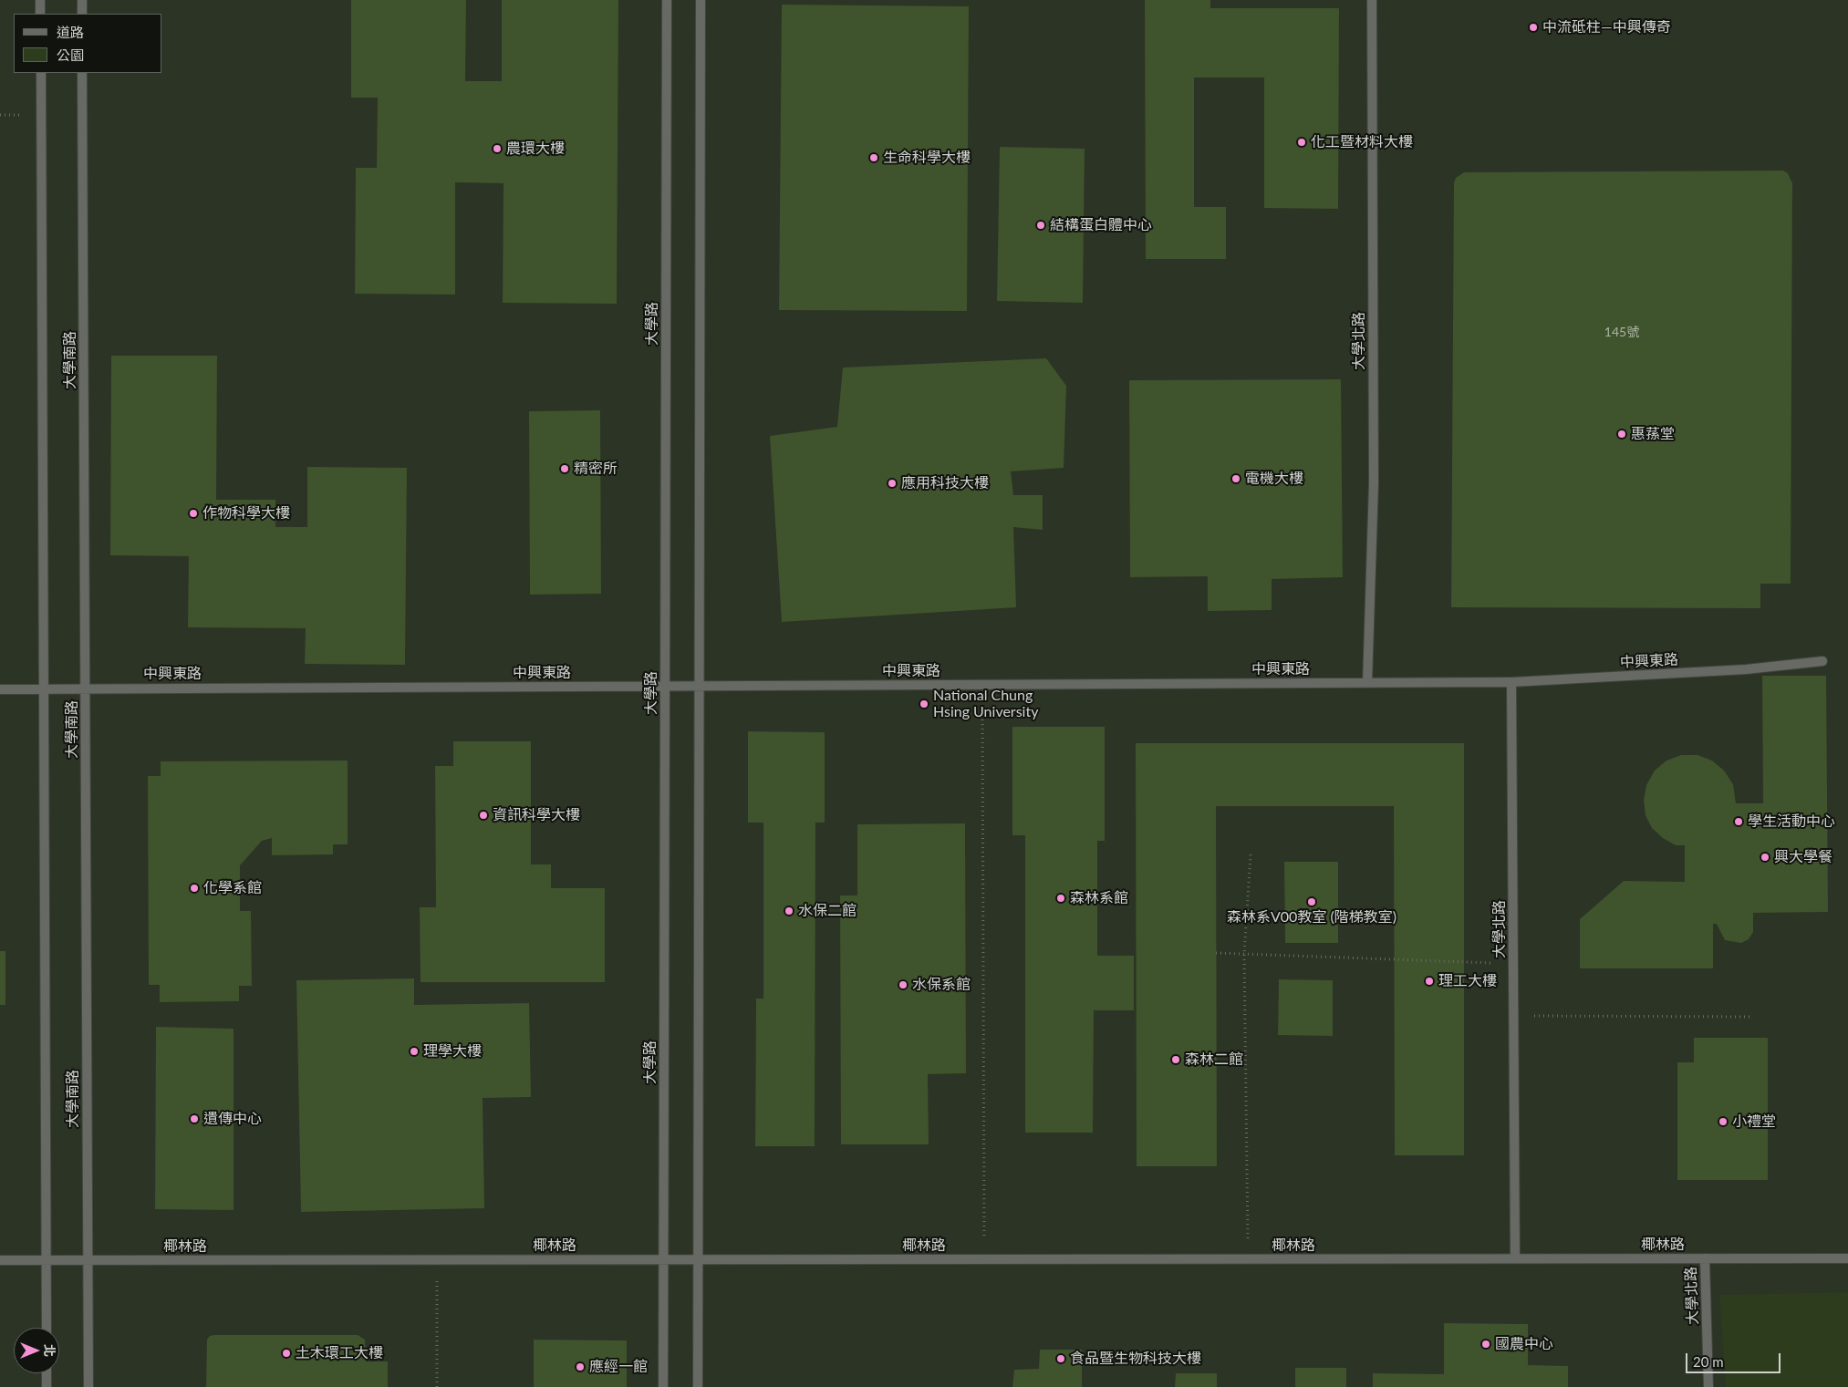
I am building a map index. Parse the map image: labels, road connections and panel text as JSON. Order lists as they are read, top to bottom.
{
  "streets": {
    "street": [
      "大學路",
      "大學北路",
      "大學南路",
      "中興東路",
      "椰林路"
    ]
  },
  "crossings": [
    ["大學路", "中興東路"],
    ["大學路", "椰林路"],
    ["大學北路", "中興東路"],
    ["大學北路", "椰林路"],
    ["大學南路", "中興東路"],
    ["大學南路", "椰林路"]
  ],
  "places": [
    "中流砥柱—中興傳奇",
    "化工暨材料大樓",
    "農環大樓",
    "生命科學大樓",
    "結構蛋白體中心",
    "惠蓀堂",
    "精密所",
    "電機大樓",
    "應用科技大樓",
    "作物科學大樓",
    "National Chung Hsing University",
    "資訊科學大樓",
    "學生活動中心",
    "興大學餐",
    "化學系館",
    "森林系館",
    "森林系V00教室 (階梯教室)",
    "水保二館",
    "理工大樓",
    "水保系館",
    "理學大樓",
    "森林二館",
    "遺傳中心",
    "小禮堂",
    "國農中心",
    "土木環工大樓",
    "食品暨生物科技大樓",
    "應經一館"
  ],
  "house_numbers": ["145號"],
  "legend": ["道路", "公園"],
  "scale_bar": "20 m",
  "north": "right"
}
